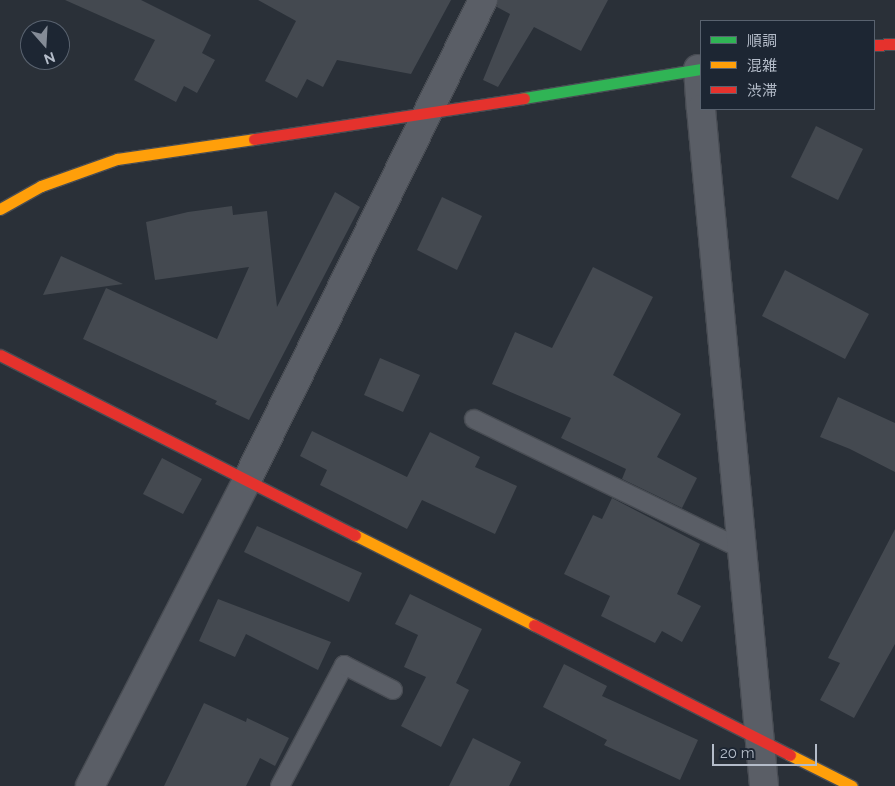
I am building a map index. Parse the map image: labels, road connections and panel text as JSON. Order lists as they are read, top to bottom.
{
  "legend": ["順調", "混雑", "渋滞"],
  "scale_bar": "20 m",
  "north": "bottom"
}
